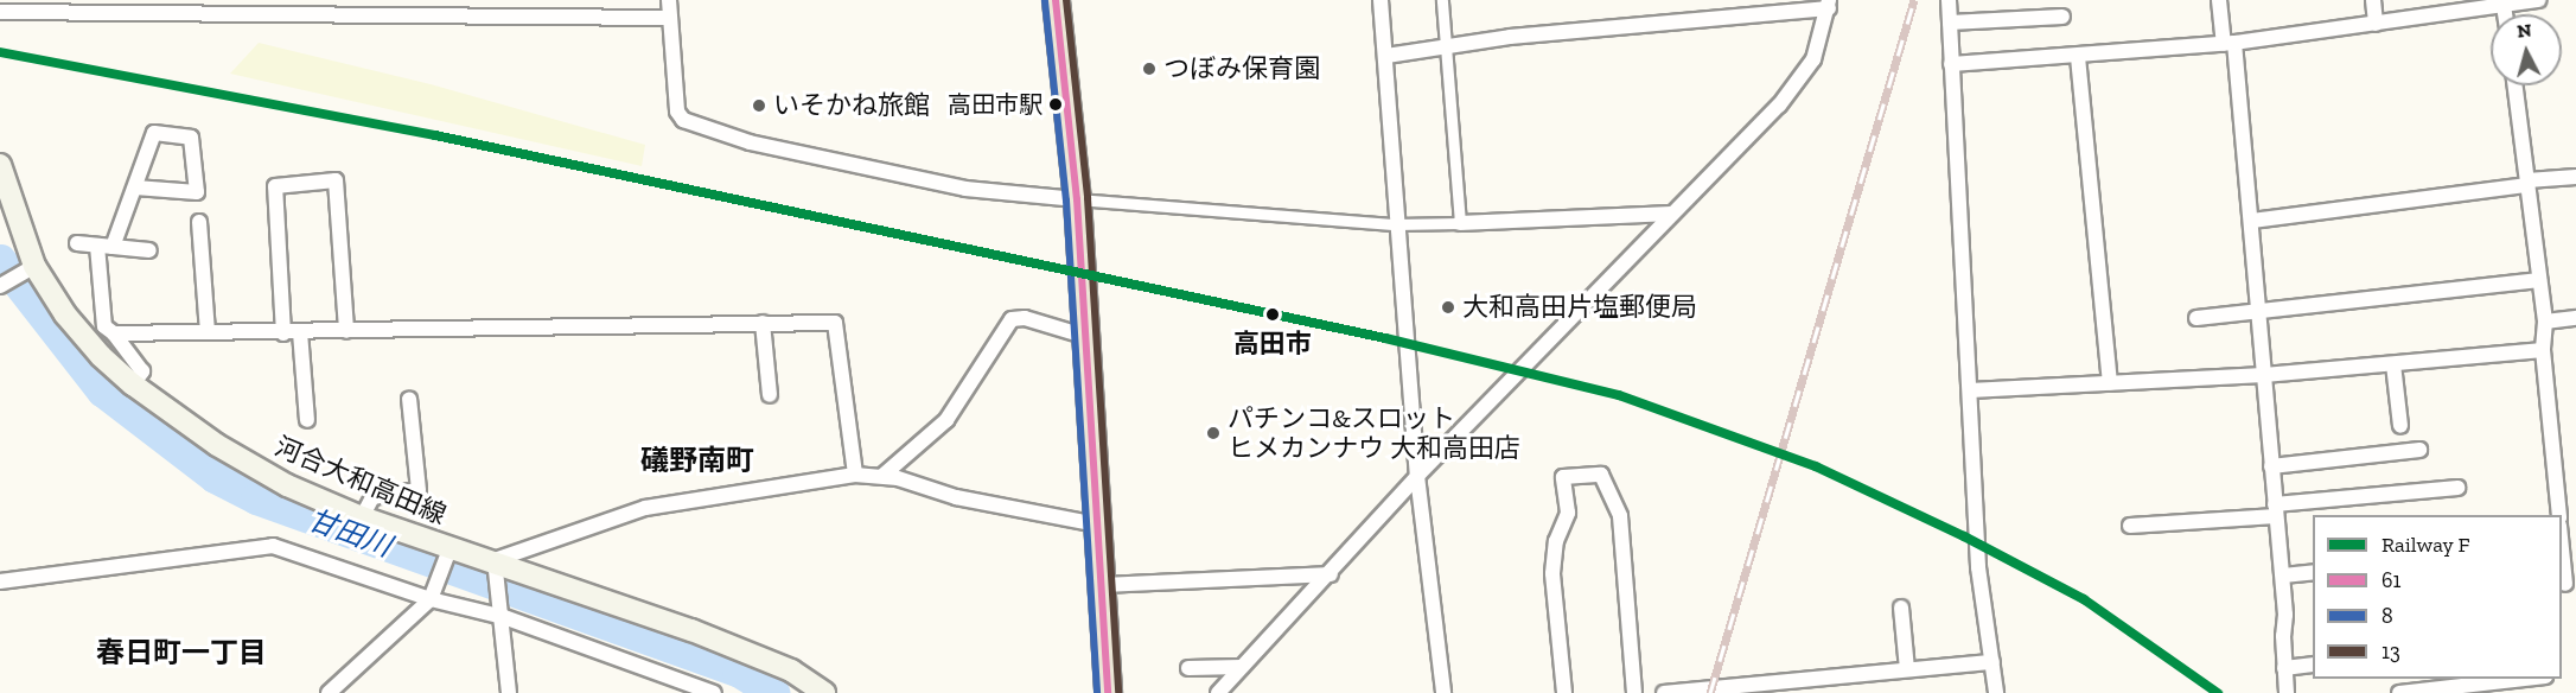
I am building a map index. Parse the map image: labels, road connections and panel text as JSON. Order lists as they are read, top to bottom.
{
  "streets": {
    "main road": ["河合大和高田線"]
  },
  "districts": ["礒野南町", "春日町一丁目"],
  "water": ["甘田川"],
  "places": [
    "つぼみ保育園",
    "高田市駅",
    "いそかね旅館",
    "大和高田片塩郵便局",
    "高田市",
    "パチンコ&スロット ヒメカンナウ 大和高田店"
  ],
  "lines": [
    "transit line 61",
    "transit line 13",
    "transit line 8",
    "rail line F"
  ],
  "legend": [
    "Railway F",
    "61",
    "8",
    "13"
  ],
  "north": "top"
}
